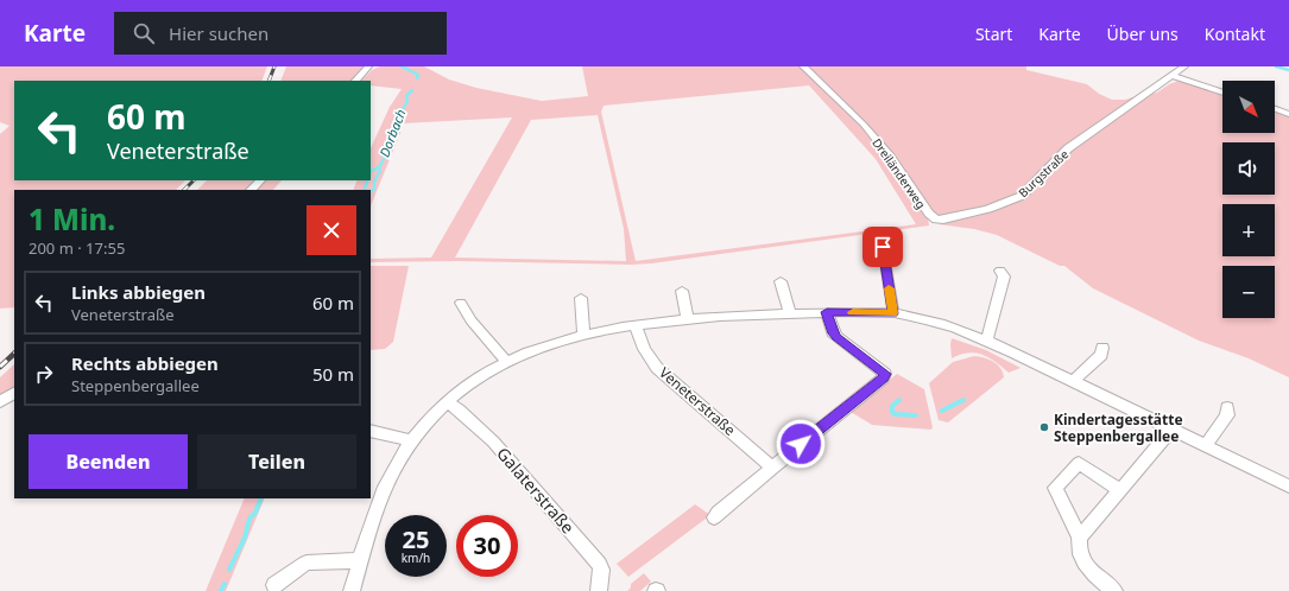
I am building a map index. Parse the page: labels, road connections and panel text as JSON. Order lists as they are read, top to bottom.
{
  "streets": {
    "street": [
      "Dreiländerweg",
      "Burgstraße",
      "Veneterstraße",
      "Galaterstraße"
    ]
  },
  "crossings": [
    ["Dreiländerweg", "Burgstraße"]
  ],
  "water": ["Dorbach"],
  "places": ["Kindertagesstätte Steppenbergallee"],
  "north": "bottom right",
  "page": {
    "header": "Karte",
    "search": "Hier suchen",
    "nav": [
      "Start",
      "Karte",
      "Über uns",
      "Kontakt"
    ],
    "map_buttons": ["+", "−"],
    "turn": ["60 m", "Veneterstraße"],
    "heading": ["1 Min.", "200 m · 17:55"],
    "list": [
      {
        "name": "Links abbiegen",
        "note": "Veneterstraße",
        "value": "60 m"
      },
      {
        "name": "Rechts abbiegen",
        "note": "Steppenbergallee",
        "value": "50 m"
      }
    ],
    "buttons": ["Beenden", "Teilen"],
    "speed": "25 km/h",
    "limit": "30"
  }
}
